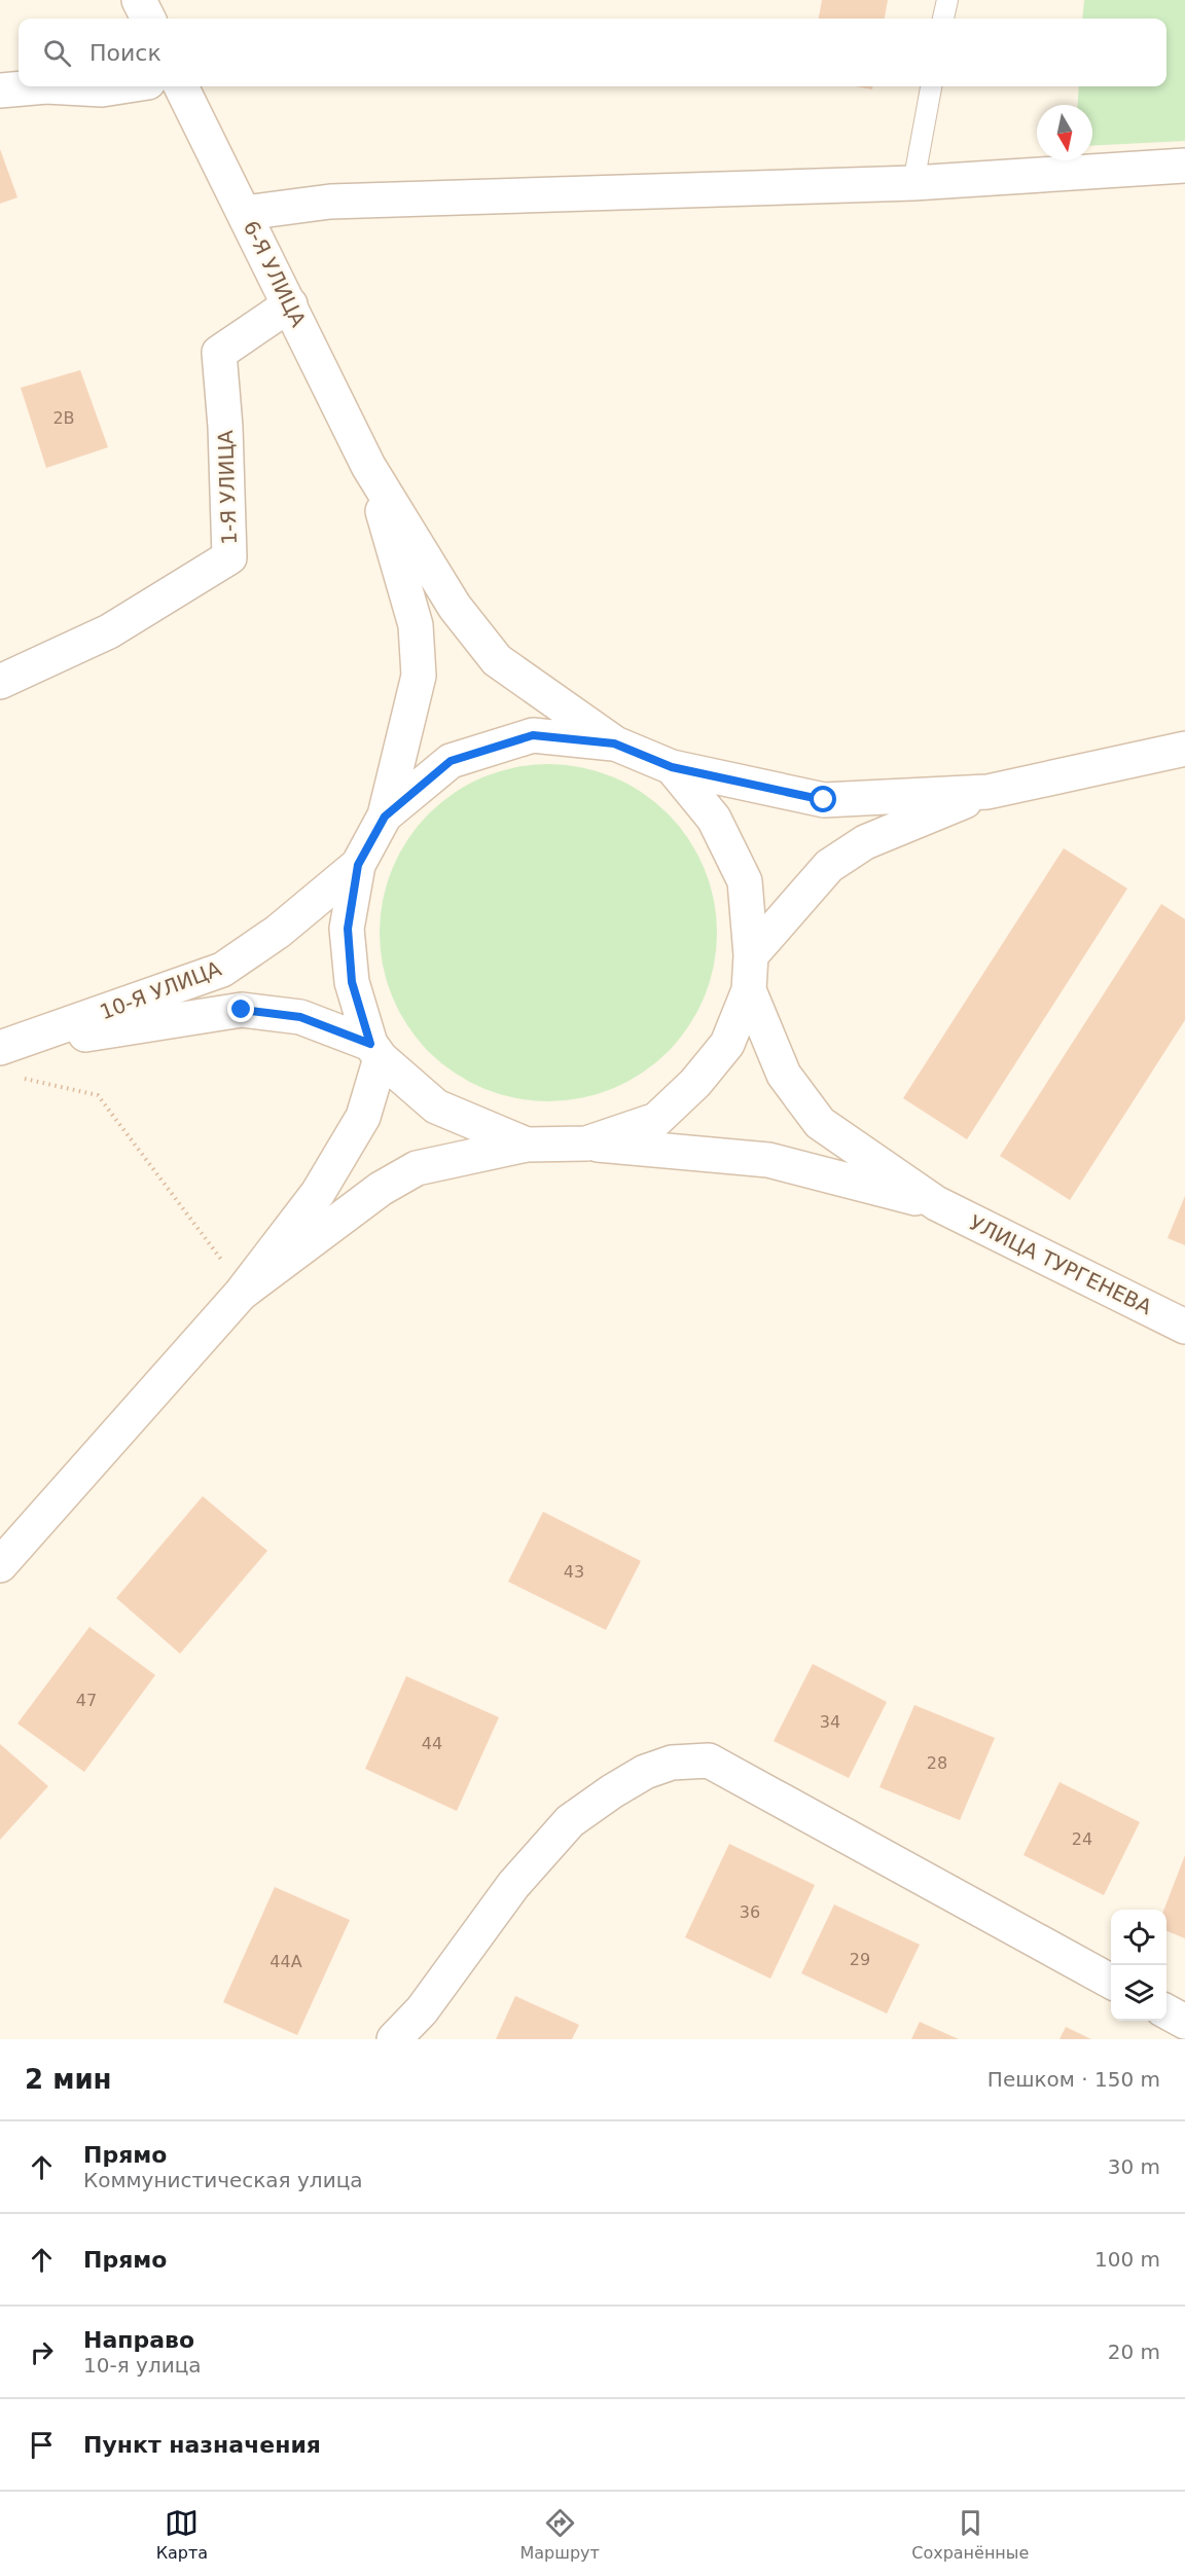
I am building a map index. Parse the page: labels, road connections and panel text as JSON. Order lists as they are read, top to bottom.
{
  "streets": {
    "street": [
      "6-Я УЛИЦА",
      "1-Я УЛИЦА",
      "10-Я УЛИЦА",
      "УЛИЦА ТУРГЕНЕВА"
    ]
  },
  "crossings": [
    ["6-Я УЛИЦА", "1-Я УЛИЦА"]
  ],
  "house_numbers": [
    "2В",
    "43",
    "47",
    "34",
    "44",
    "28",
    "24",
    "36",
    "29",
    "44А"
  ],
  "north": "bottom",
  "page": {
    "search": "Поиск",
    "heading": ["2 мин", "Пешком · 150 m"],
    "list": [
      ["Прямо", "Коммунистическая улица", "30 m"],
      ["Прямо", "100 m"],
      ["Направо", "10-я улица", "20 m"],
      "Пункт назначения"
    ],
    "nav": ["Карта", "Маршрут", "Сохранённые"]
  }
}
